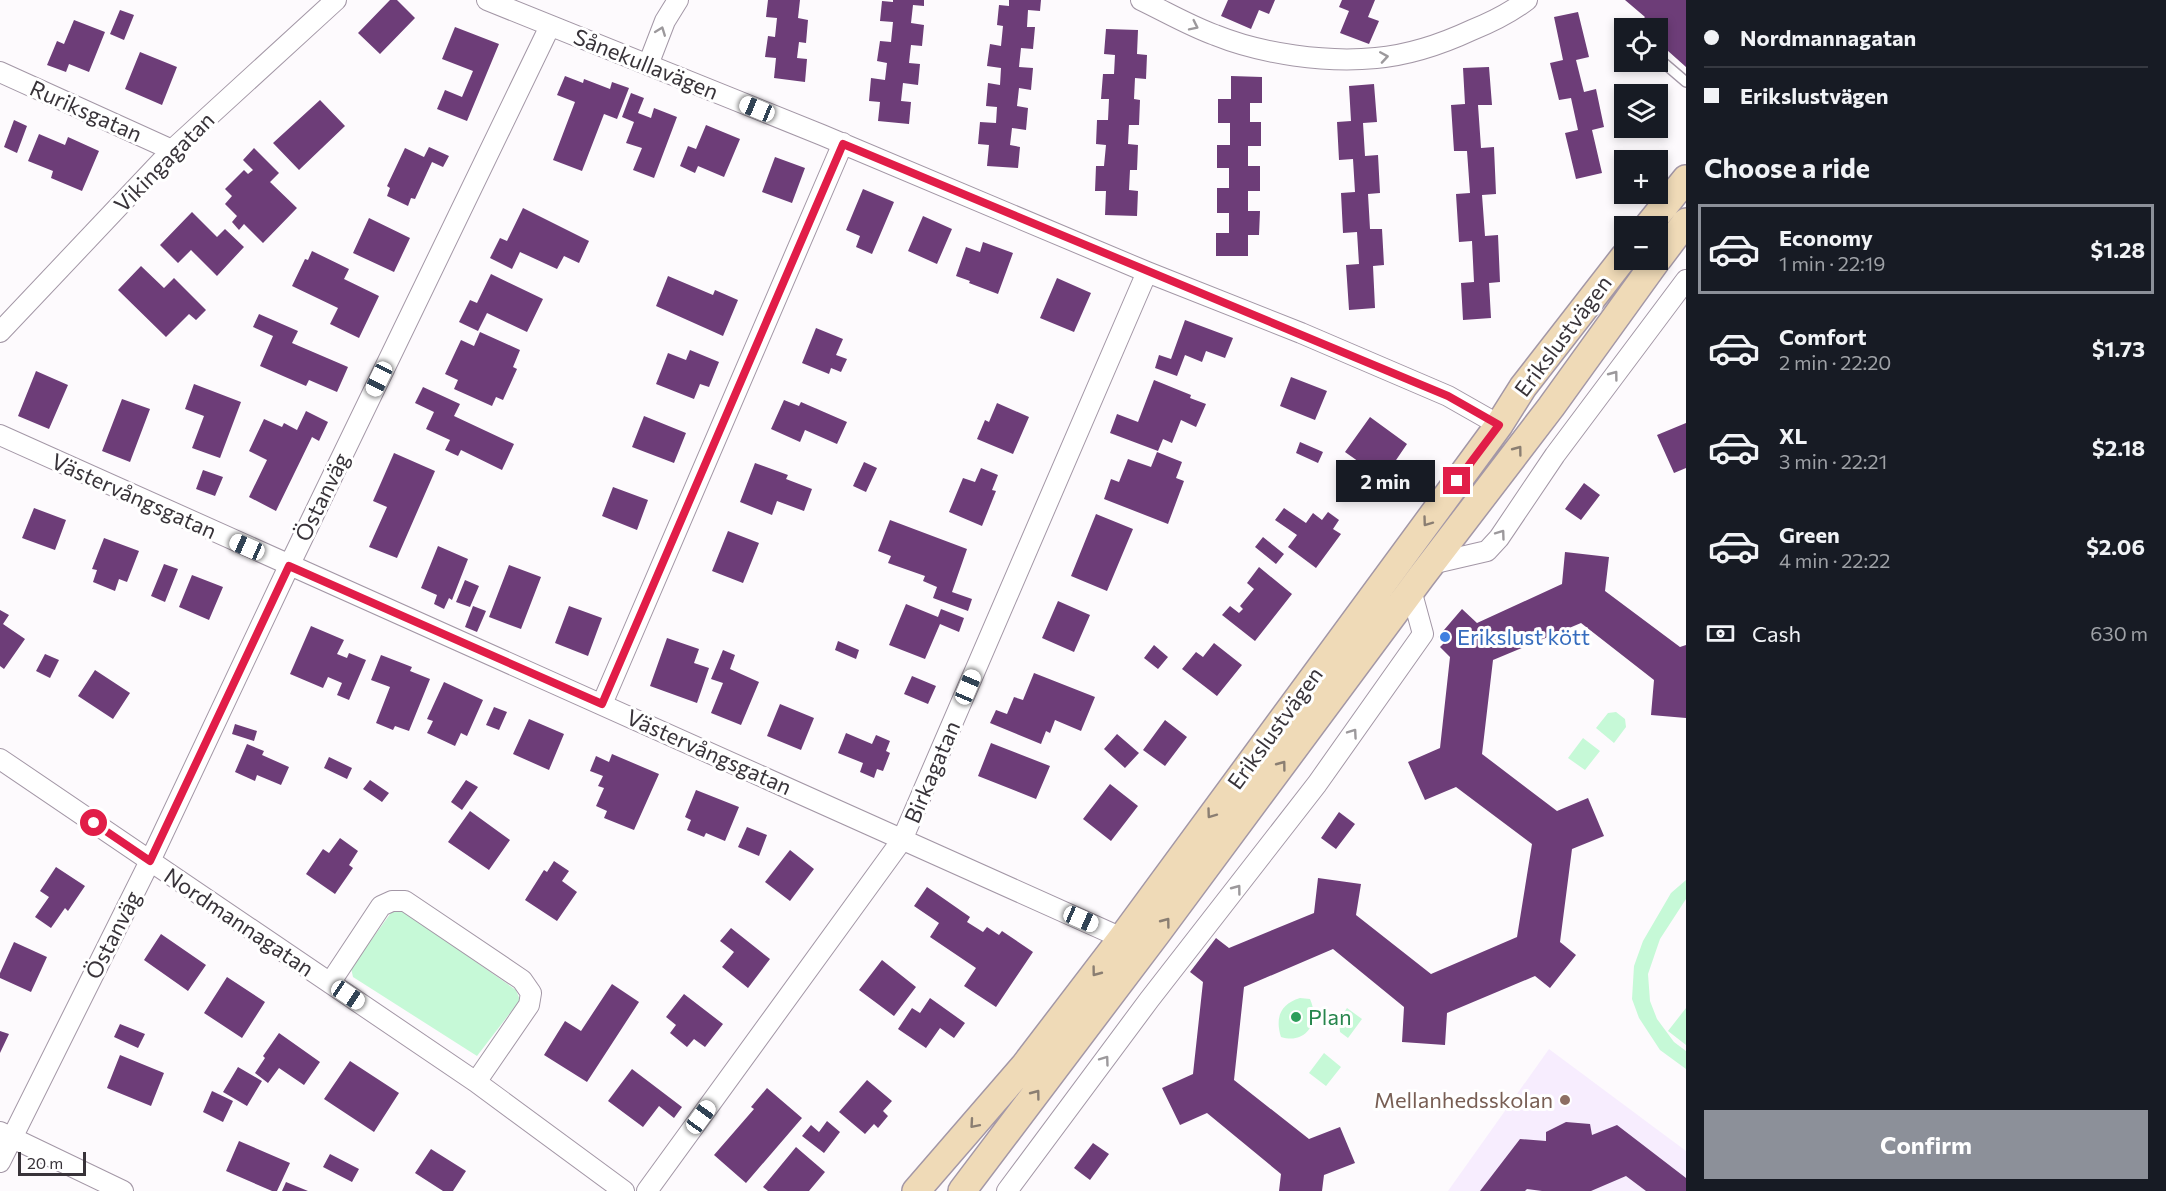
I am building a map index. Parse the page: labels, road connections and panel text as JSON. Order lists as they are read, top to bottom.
{
  "streets": {
    "street": [
      "Sånekullavägen",
      "Ruriksgatan",
      "Vikingagatan",
      "Erikslustvägen",
      "Västervångsgatan",
      "Östanväg",
      "Birkagatan",
      "Nordmannagatan"
    ]
  },
  "crossings": [
    ["Sånekullavägen", "Erikslustvägen"],
    ["Sånekullavägen", "Östanväg"],
    ["Sånekullavägen", "Birkagatan"],
    ["Ruriksgatan", "Vikingagatan"],
    ["Erikslustvägen", "Västervångsgatan"],
    ["Västervångsgatan", "Östanväg"],
    ["Västervångsgatan", "Birkagatan"],
    ["Östanväg", "Nordmannagatan"]
  ],
  "places": ["Erikslust kött", "Plan", "Mellanhedsskolan"],
  "scale_bar": "20 m",
  "page": {
    "banner": ["Nordmannagatan", "Erikslustvägen"],
    "map_buttons": ["+", "−"],
    "heading": "Choose a ride",
    "list": [
      {
        "name": "Economy",
        "note": "1 min · 22:19",
        "value": "$1.28"
      },
      {
        "name": "Comfort",
        "note": "2 min · 22:20",
        "value": "$1.73"
      },
      {
        "name": "XL",
        "note": "3 min · 22:21",
        "value": "$2.18"
      },
      {
        "name": "Green",
        "note": "4 min · 22:22",
        "value": "$2.06"
      }
    ],
    "bubble": "2 min",
    "pay": ["Cash", "630 m"],
    "buttons": "Confirm",
    "scale": "20 m"
  }
}
